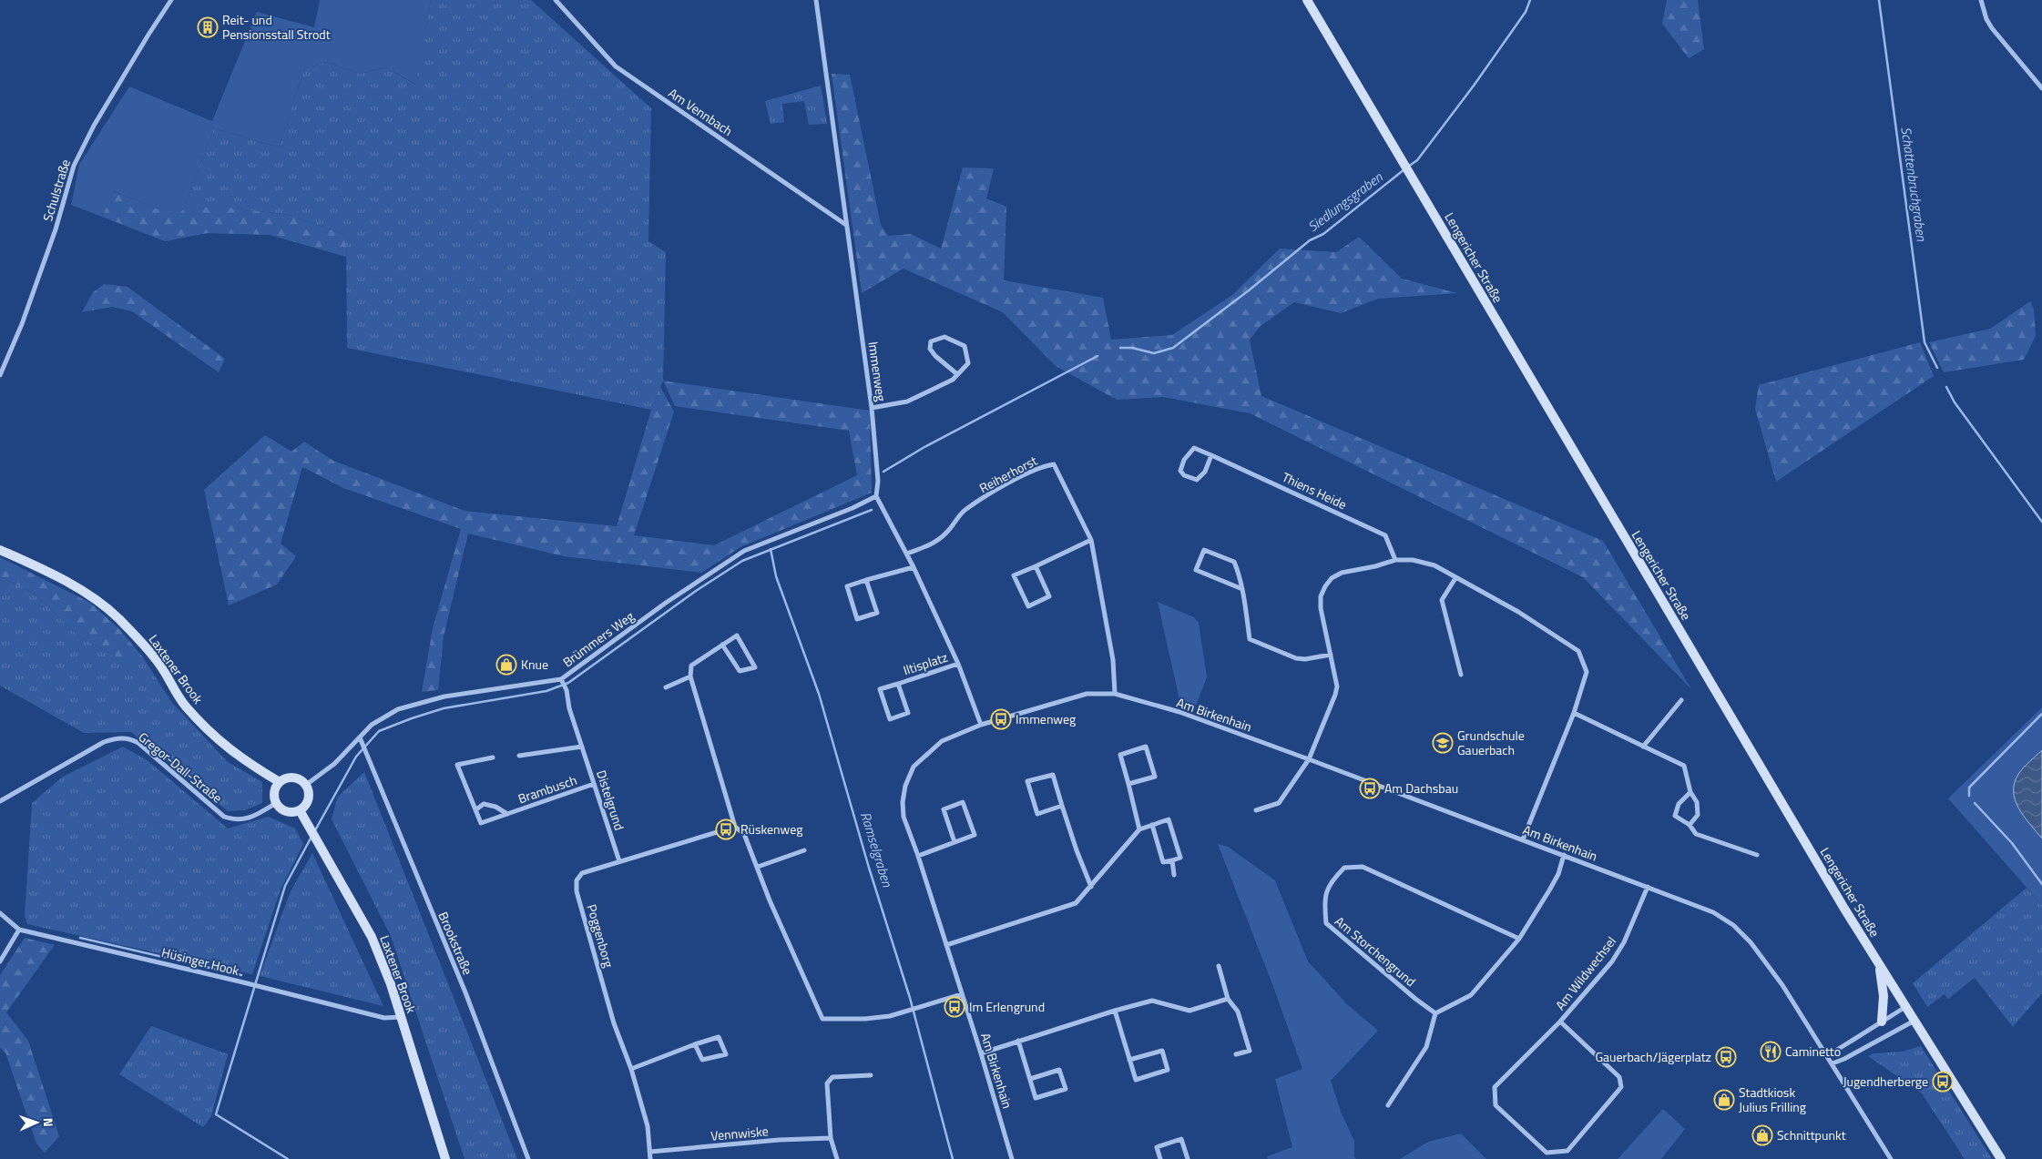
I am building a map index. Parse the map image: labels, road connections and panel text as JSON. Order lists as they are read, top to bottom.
{
  "streets": {
    "main road": ["Lengericher Straße", "Laxtener Brook"],
    "street": [
      "Am Vennbach",
      "Schulstraße",
      "Immenweg",
      "Reiherhorst",
      "Thiens Heide",
      "Brümmers Weg",
      "Iltisplatz",
      "Am Birkenhain",
      "Gregor-Dall-Straße",
      "Brambusch",
      "Distelgrund",
      "Poggenborg",
      "Brookstraße",
      "Am Storchengrund",
      "Hüsinger Hook",
      "Am Wildwechsel",
      "Vennwiske"
    ]
  },
  "crossings": [
    ["Am Vennbach", "Immenweg"],
    ["Immenweg", "Brümmers Weg"],
    ["Reiherhorst", "Am Birkenhain"],
    ["Brümmers Weg", "Laxtener Brook"],
    ["Brümmers Weg", "Gregor-Dall-Straße"],
    ["Brümmers Weg", "Distelgrund"],
    ["Brümmers Weg", "Brookstraße"],
    ["Laxtener Brook", "Gregor-Dall-Straße"],
    ["Laxtener Brook", "Hüsinger Hook"],
    ["Am Birkenhain", "Am Wildwechsel"],
    ["Brambusch", "Distelgrund"],
    ["Distelgrund", "Poggenborg"],
    ["Poggenborg", "Vennwiske"]
  ],
  "water": ["Schattenbruchgraben", "Siedlungsgraben", "Ramselgraben"],
  "places": {
    "building": ["Reit- und Pensionsstall Strodt"],
    "shop": ["Knue", "Stadtkiosk Julius Frilling", "Schnittpunkt"],
    "bus stop": [
      "Immenweg",
      "Am Dachsbau",
      "Rüskenweg",
      "Im Erlengrund",
      "Gauerbach/Jägerplatz",
      "Jugendherberge"
    ],
    "school or university": ["Grundschule Gauerbach"],
    "restaurant": ["Caminetto"]
  },
  "north": "right"
}
